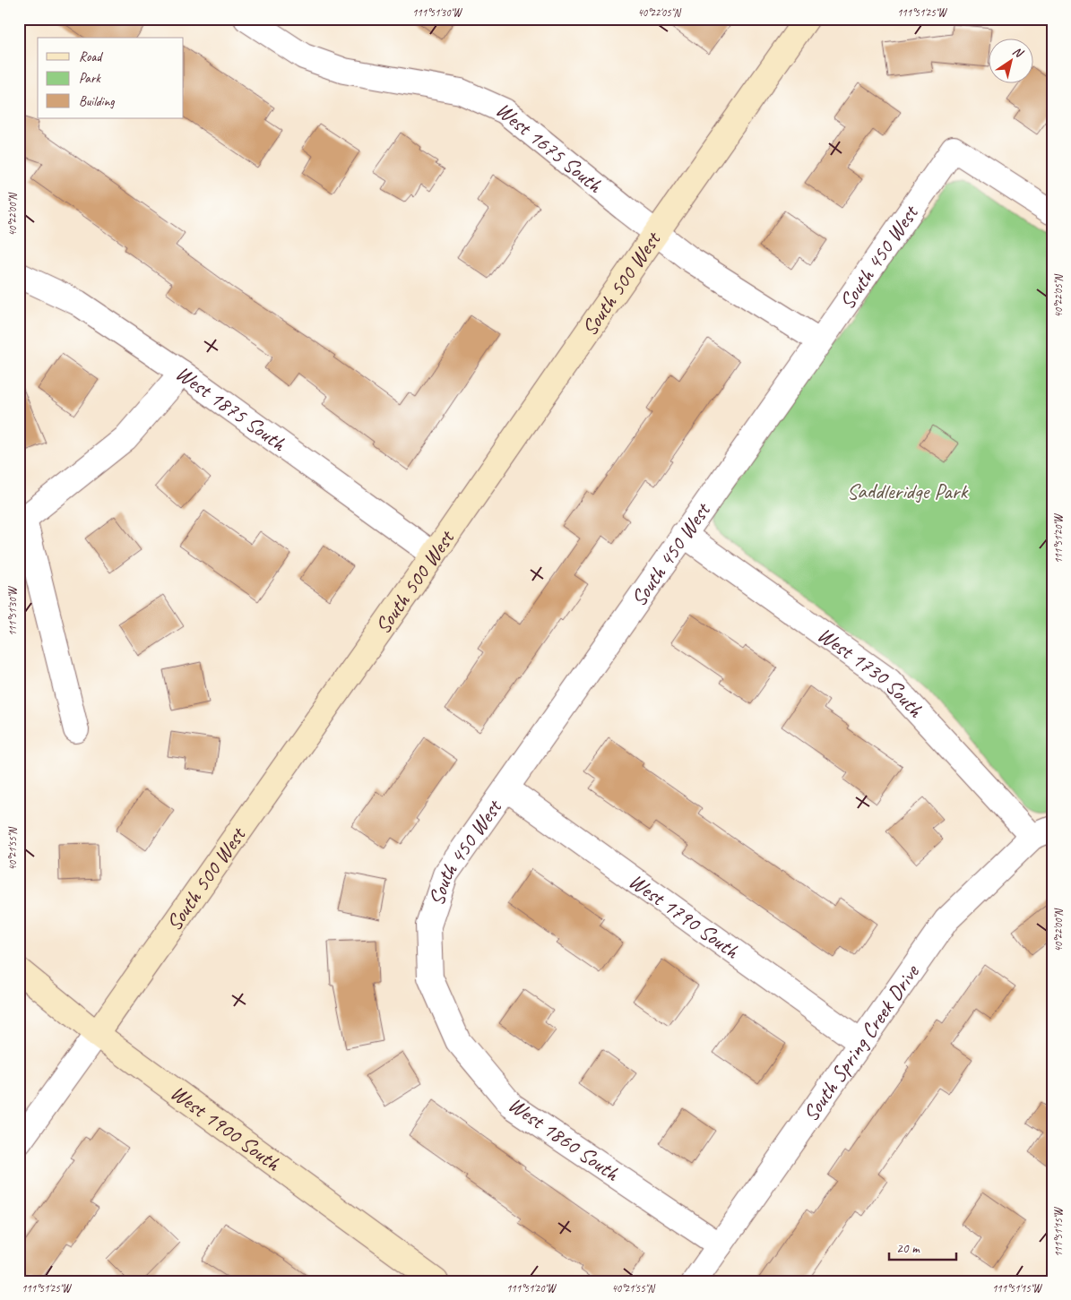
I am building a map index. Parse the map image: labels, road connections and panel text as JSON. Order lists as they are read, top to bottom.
{
  "streets": {
    "street": [
      "West 1675 South",
      "South 450 West",
      "South 500 West",
      "West 1875 South",
      "West 1730 South",
      "West 1790 South",
      "South Spring Creek Drive",
      "West 1900 South",
      "West 1860 South"
    ]
  },
  "crossings": [
    ["West 1675 South", "South 450 West"],
    ["West 1675 South", "South 500 West"],
    ["South 450 West", "West 1730 South"],
    ["South 450 West", "West 1790 South"],
    ["South 450 West", "West 1860 South"],
    ["South 500 West", "West 1875 South"],
    ["South 500 West", "West 1900 South"],
    ["West 1730 South", "South Spring Creek Drive"],
    ["West 1790 South", "South Spring Creek Drive"],
    ["South Spring Creek Drive", "West 1860 South"]
  ],
  "parks": ["Saddleridge Park"],
  "legend": ["Road", "Park", "Building"],
  "scale_bar": "20 m",
  "north": "top right",
  "coordinates": [
    "111°51'30\"W",
    "40°22'05\"N",
    "111°51'25\"W",
    "40°22'00\"N",
    "111°51'20\"W",
    "40°21'55\"N",
    "111°51'15\"W"
  ]
}
